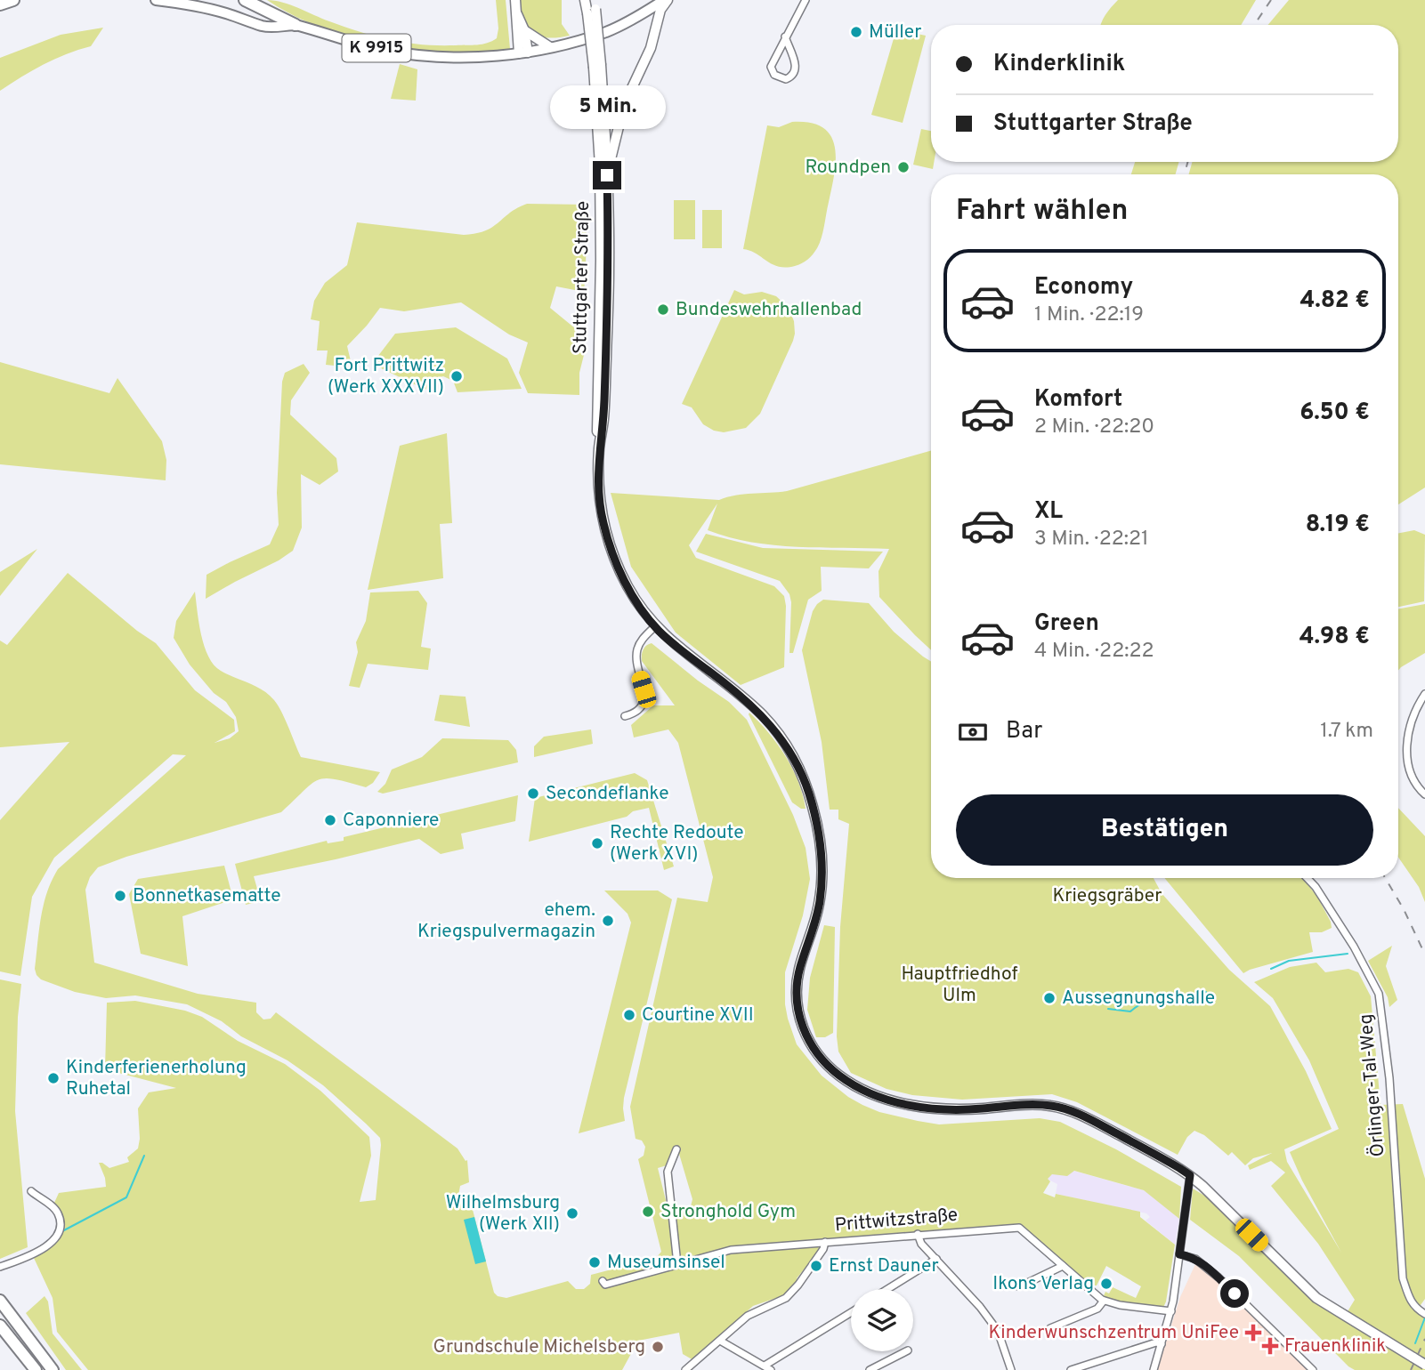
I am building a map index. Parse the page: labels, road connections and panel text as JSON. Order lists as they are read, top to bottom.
{
  "streets": {
    "highway": ["K 9915"],
    "main road": ["Stuttgarter Straße"],
    "street": ["Örlinger-Tal-Weg", "Prittwitzstraße"]
  },
  "parks": ["Kriegsgräber", "Hauptfriedhof Ulm"],
  "places": {
    "other": [
      "Müller",
      "Roundpen",
      "Bundeswehrhallenbad",
      "Fort Prittwitz (Werk XXXVII)",
      "Secondeflanke",
      "Caponniere",
      "Rechte Redoute (Werk XVI)",
      "Bonnetkasematte",
      "ehem. Kriegspulvermagazin",
      "Aussegnungshalle",
      "Courtine XVII",
      "Kinderferienerholung Ruhetal",
      "Stronghold Gym",
      "Wilhelmsburg (Werk XII)",
      "Museumsinsel",
      "Ernst Dauner",
      "Ikons Verlag",
      "Grundschule Michelsberg"
    ],
    "health": ["Kinderwunschzentrum UniFee", "Frauenklinik"]
  },
  "page": {
    "banner": ["Kinderklinik", "Stuttgarter Straße"],
    "bubble": "5 Min.",
    "heading": "Fahrt wählen",
    "list": [
      {
        "name": "Economy",
        "note": "1 Min. · 22:19",
        "value": "4.82 €"
      },
      {
        "name": "Komfort",
        "note": "2 Min. · 22:20",
        "value": "6.50 €"
      },
      {
        "name": "XL",
        "note": "3 Min. · 22:21",
        "value": "8.19 €"
      },
      {
        "name": "Green",
        "note": "4 Min. · 22:22",
        "value": "4.98 €"
      }
    ],
    "pay": ["Bar", "1.7 km"],
    "buttons": "Bestätigen"
  }
}
